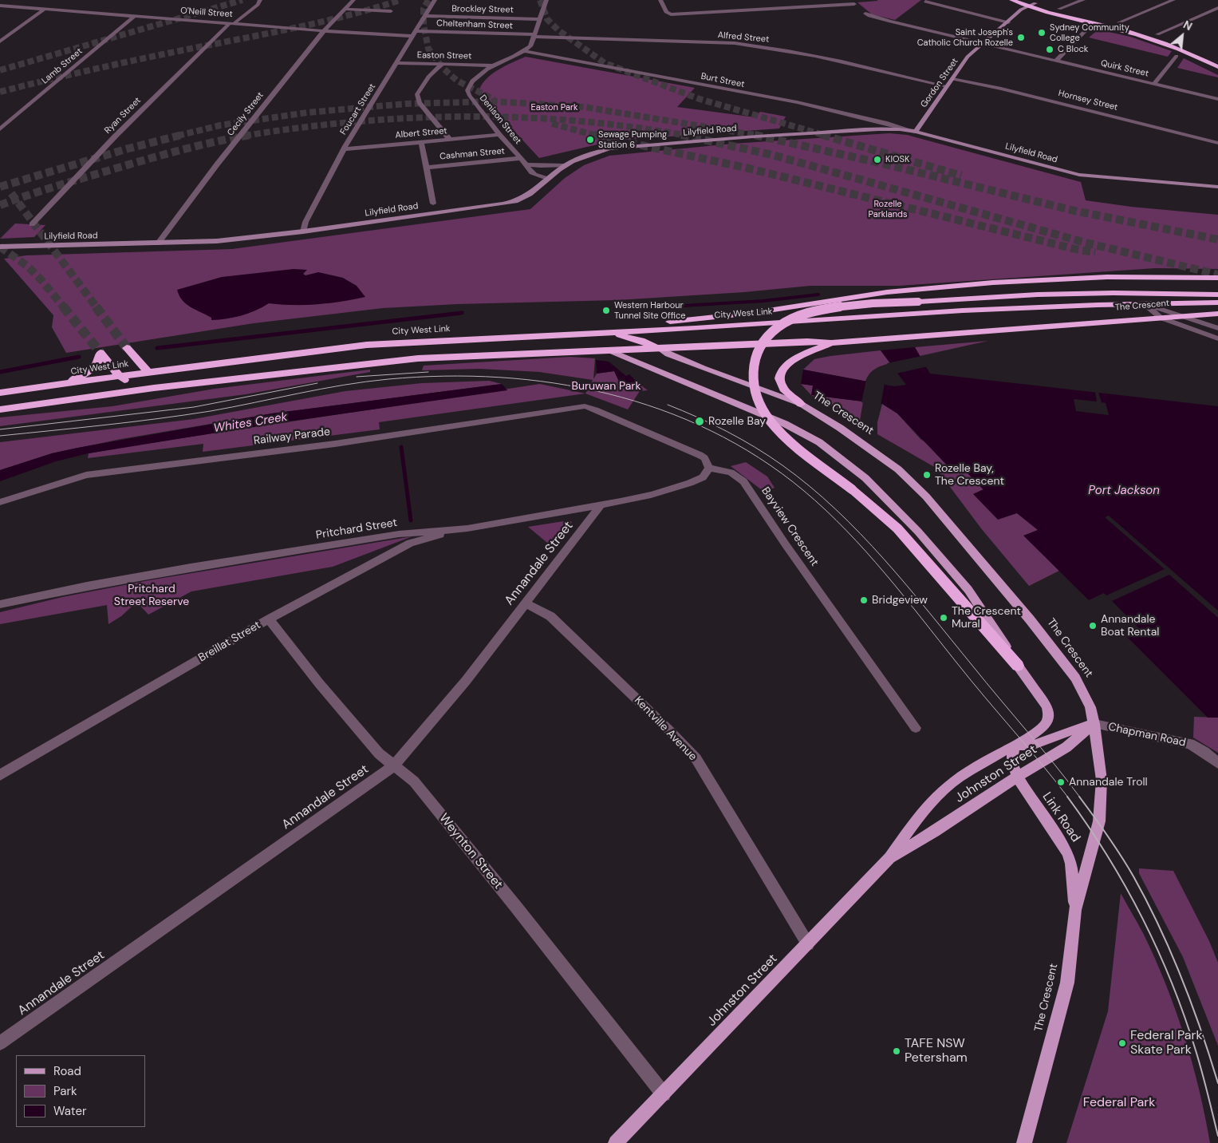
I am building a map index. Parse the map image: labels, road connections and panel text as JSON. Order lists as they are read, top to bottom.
{
  "streets": {
    "highway": ["The Crescent", "City West Link"],
    "main road": [
      "Gordon Street",
      "Lilyfield Road",
      "Johnston Street",
      "Link Road"
    ],
    "street": [
      "Brockley Street",
      "O'Neill Street",
      "Cheltenham Street",
      "Alfred Street",
      "Easton Street",
      "Lamb Street",
      "Quirk Street",
      "Burt Street",
      "Hornsey Street",
      "Foucart Street",
      "Cecily Street",
      "Ryan Street",
      "Denison Street",
      "Albert Street",
      "Cashman Street",
      "Railway Parade",
      "Bayview Crescent",
      "Pritchard Street",
      "Annandale Street",
      "Breillat Street",
      "Kentville Avenue",
      "Chapman Road",
      "Weynton Street"
    ]
  },
  "crossings": [
    ["Brockley Street", "Foucart Street"],
    ["O'Neill Street", "Cheltenham Street"],
    ["O'Neill Street", "Lamb Street"],
    ["O'Neill Street", "Foucart Street"],
    ["O'Neill Street", "Cecily Street"],
    ["O'Neill Street", "Ryan Street"],
    ["Cheltenham Street", "Alfred Street"],
    ["Cheltenham Street", "Foucart Street"],
    ["Alfred Street", "Gordon Street"],
    ["Easton Street", "Foucart Street"],
    ["Easton Street", "Denison Street"],
    ["Quirk Street", "Gordon Street"],
    ["Burt Street", "Gordon Street"],
    ["Burt Street", "Denison Street"],
    ["Burt Street", "Lilyfield Road"],
    ["Gordon Street", "Hornsey Street"],
    ["Gordon Street", "Lilyfield Road"],
    ["Foucart Street", "Lilyfield Road"],
    ["Foucart Street", "Albert Street"],
    ["Cecily Street", "Lilyfield Road"],
    ["Denison Street", "Lilyfield Road"],
    ["Denison Street", "Albert Street"],
    ["Denison Street", "Cashman Street"],
    ["The Crescent", "City West Link"],
    ["The Crescent", "Chapman Road"],
    ["The Crescent", "Johnston Street"],
    ["The Crescent", "Link Road"],
    ["Railway Parade", "Bayview Crescent"],
    ["Railway Parade", "Pritchard Street"],
    ["Bayview Crescent", "Pritchard Street"],
    ["Pritchard Street", "Annandale Street"],
    ["Pritchard Street", "Breillat Street"],
    ["Annandale Street", "Kentville Avenue"],
    ["Annandale Street", "Weynton Street"],
    ["Breillat Street", "Weynton Street"],
    ["Kentville Avenue", "Johnston Street"],
    ["Chapman Road", "Johnston Street"],
    ["Johnston Street", "Link Road"],
    ["Johnston Street", "Weynton Street"]
  ],
  "water": ["Whites Creek", "Port Jackson"],
  "parks": [
    "Easton Park",
    "Rozelle Parklands",
    "Buruwan Park",
    "Pritchard Street Reserve",
    "Federal Park"
  ],
  "places": [
    "Sydney Community College",
    "Saint Joseph's Catholic Church Rozelle",
    "C Block",
    "Sewage Pumping Station 6",
    "KIOSK",
    "Western Harbour Tunnel Site Office",
    "Rozelle Bay",
    "Rozelle Bay, The Crescent",
    "Bridgeview",
    "The Crescent Mural",
    "Annandale Boat Rental",
    "Annandale Troll",
    "Federal Park Skate Park",
    "TAFE NSW Petersham"
  ],
  "legend": ["Road", "Park", "Water"],
  "north": "top right"
}
